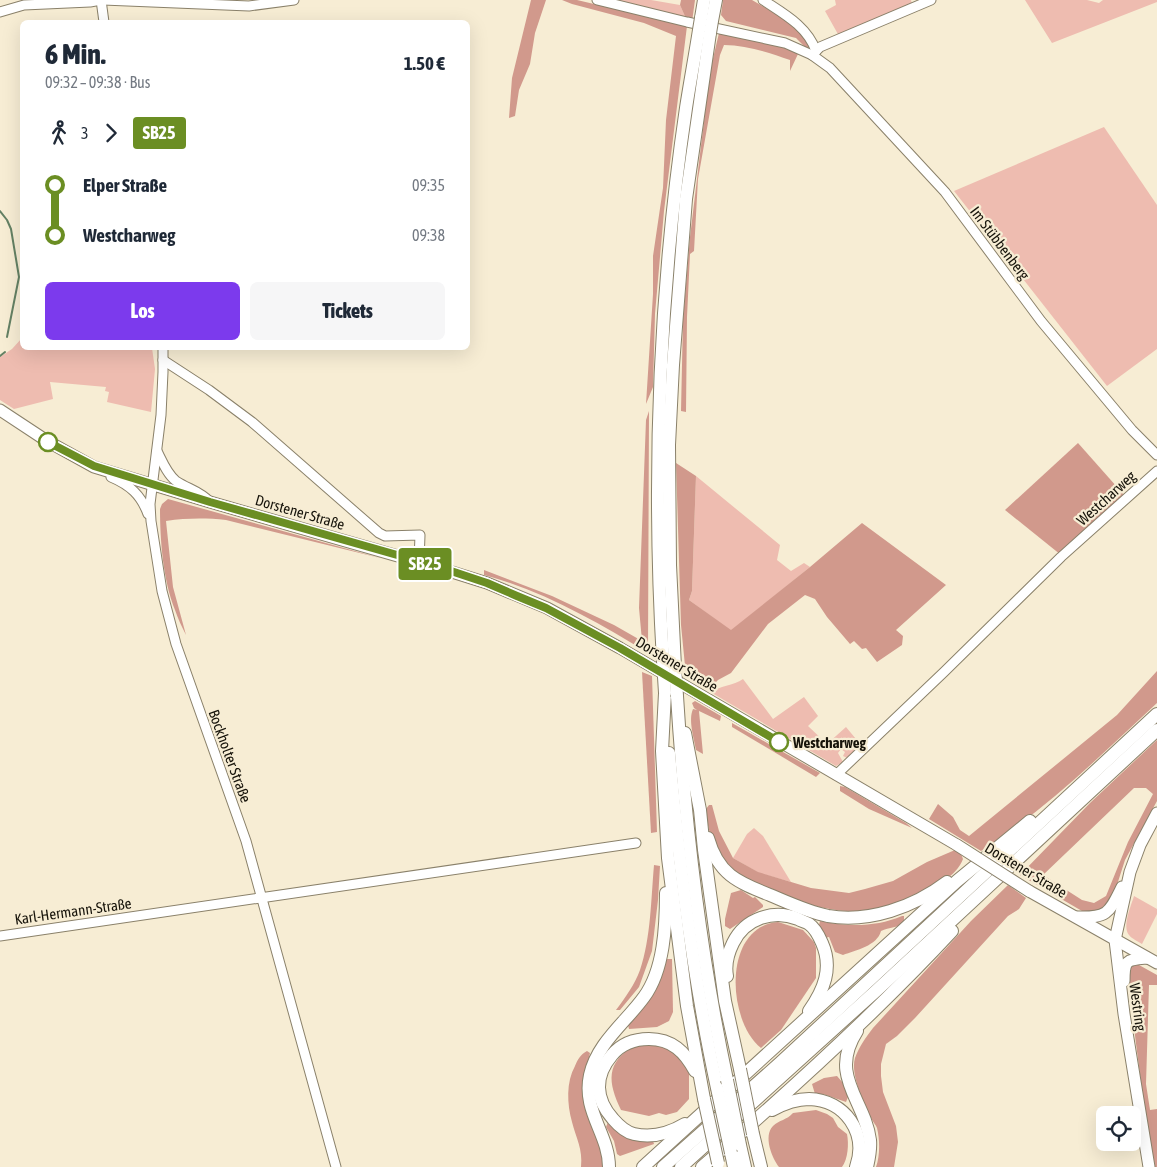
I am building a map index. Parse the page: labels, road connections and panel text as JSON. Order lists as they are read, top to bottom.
{
  "streets": {
    "main road": ["Dorstener Straße", "Westring"],
    "street": [
      "Im Stübbenberg",
      "Westcharweg",
      "Bockholter Straße",
      "Karl-Hermann-Straße"
    ]
  },
  "crossings": [
    ["Westcharweg", "Dorstener Straße"],
    ["Dorstener Straße", "Bockholter Straße"],
    ["Dorstener Straße", "Westring"],
    ["Bockholter Straße", "Karl-Hermann-Straße"]
  ],
  "places": ["Westcharweg"],
  "lines": ["bus line SB25"],
  "page": {
    "on_map": "SB25",
    "heading": ["6 Min.", "09:32 – 09:38 · Bus", "1.50 €"],
    "legs": ["3", "SB25"],
    "list": [
      {
        "name": "Elper Straße",
        "value": "09:35"
      },
      {
        "name": "Westcharweg",
        "value": "09:38"
      }
    ],
    "buttons": ["Los", "Tickets"]
  }
}
